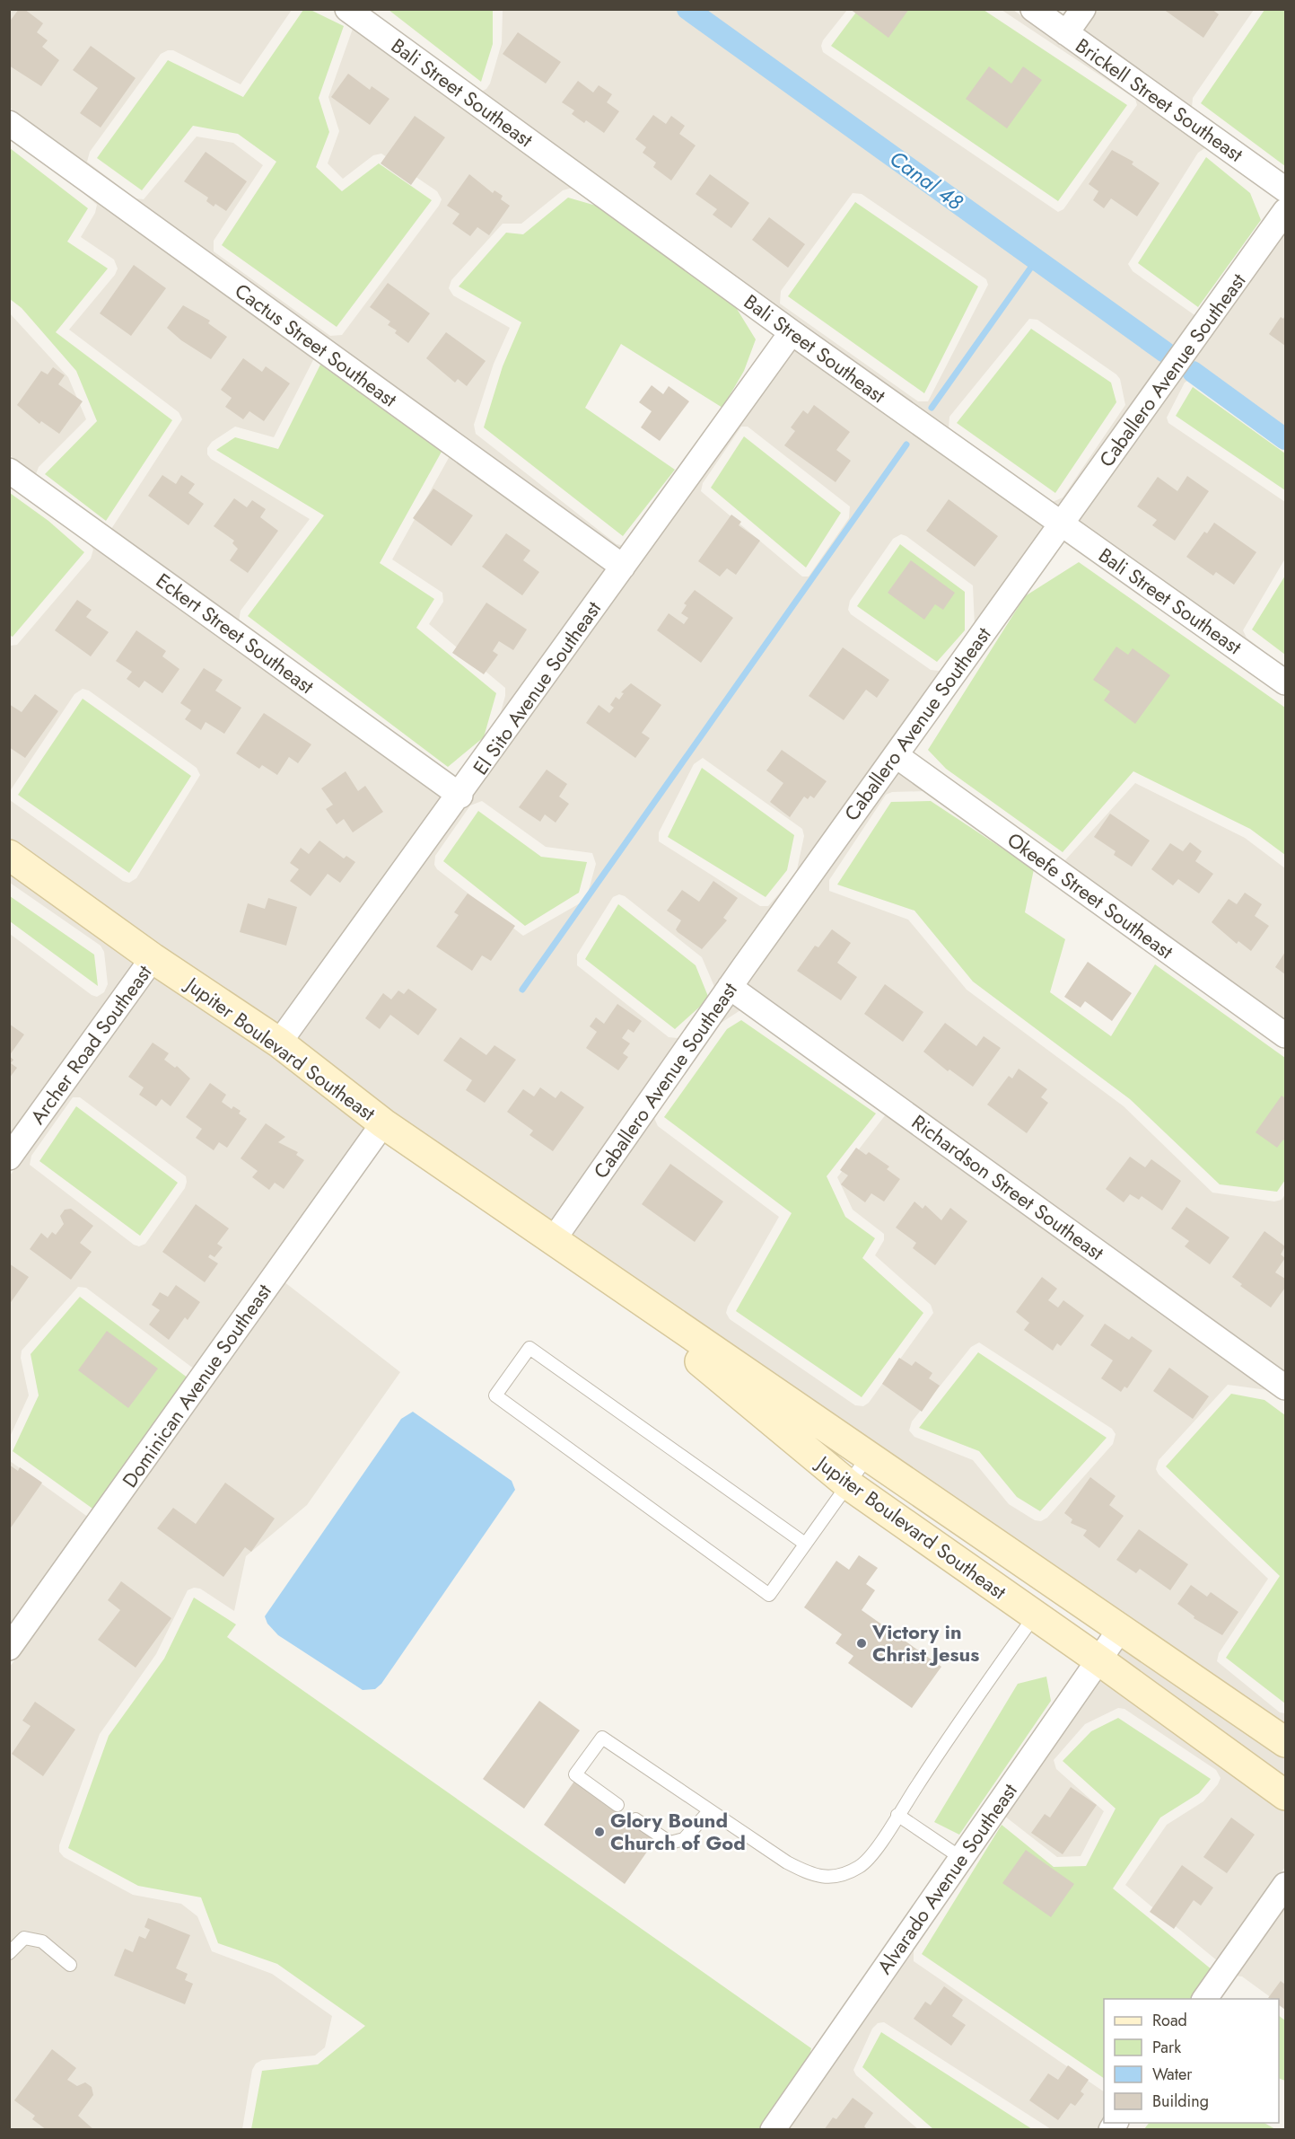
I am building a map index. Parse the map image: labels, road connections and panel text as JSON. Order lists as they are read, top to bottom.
{
  "streets": {
    "street": [
      "Bali Street Southeast",
      "Brickell Street Southeast",
      "Cactus Street Southeast",
      "Caballero Avenue Southeast",
      "Eckert Street Southeast",
      "El Sito Avenue Southeast",
      "Okeefe Street Southeast",
      "Archer Road Southeast",
      "Jupiter Boulevard Southeast",
      "Richardson Street Southeast",
      "Dominican Avenue Southeast",
      "Alvarado Avenue Southeast"
    ]
  },
  "crossings": [
    ["Bali Street Southeast", "Caballero Avenue Southeast"],
    ["Bali Street Southeast", "El Sito Avenue Southeast"],
    ["Cactus Street Southeast", "El Sito Avenue Southeast"],
    ["Caballero Avenue Southeast", "Okeefe Street Southeast"],
    ["Caballero Avenue Southeast", "Jupiter Boulevard Southeast"],
    ["Caballero Avenue Southeast", "Richardson Street Southeast"],
    ["Eckert Street Southeast", "El Sito Avenue Southeast"],
    ["El Sito Avenue Southeast", "Jupiter Boulevard Southeast"],
    ["Archer Road Southeast", "Jupiter Boulevard Southeast"],
    ["Jupiter Boulevard Southeast", "Dominican Avenue Southeast"],
    ["Jupiter Boulevard Southeast", "Alvarado Avenue Southeast"]
  ],
  "water": ["Canal 48"],
  "places": ["Victory in Christ Jesus", "Glory Bound Church of God"],
  "legend": [
    "Road",
    "Park",
    "Water",
    "Building"
  ]
}
